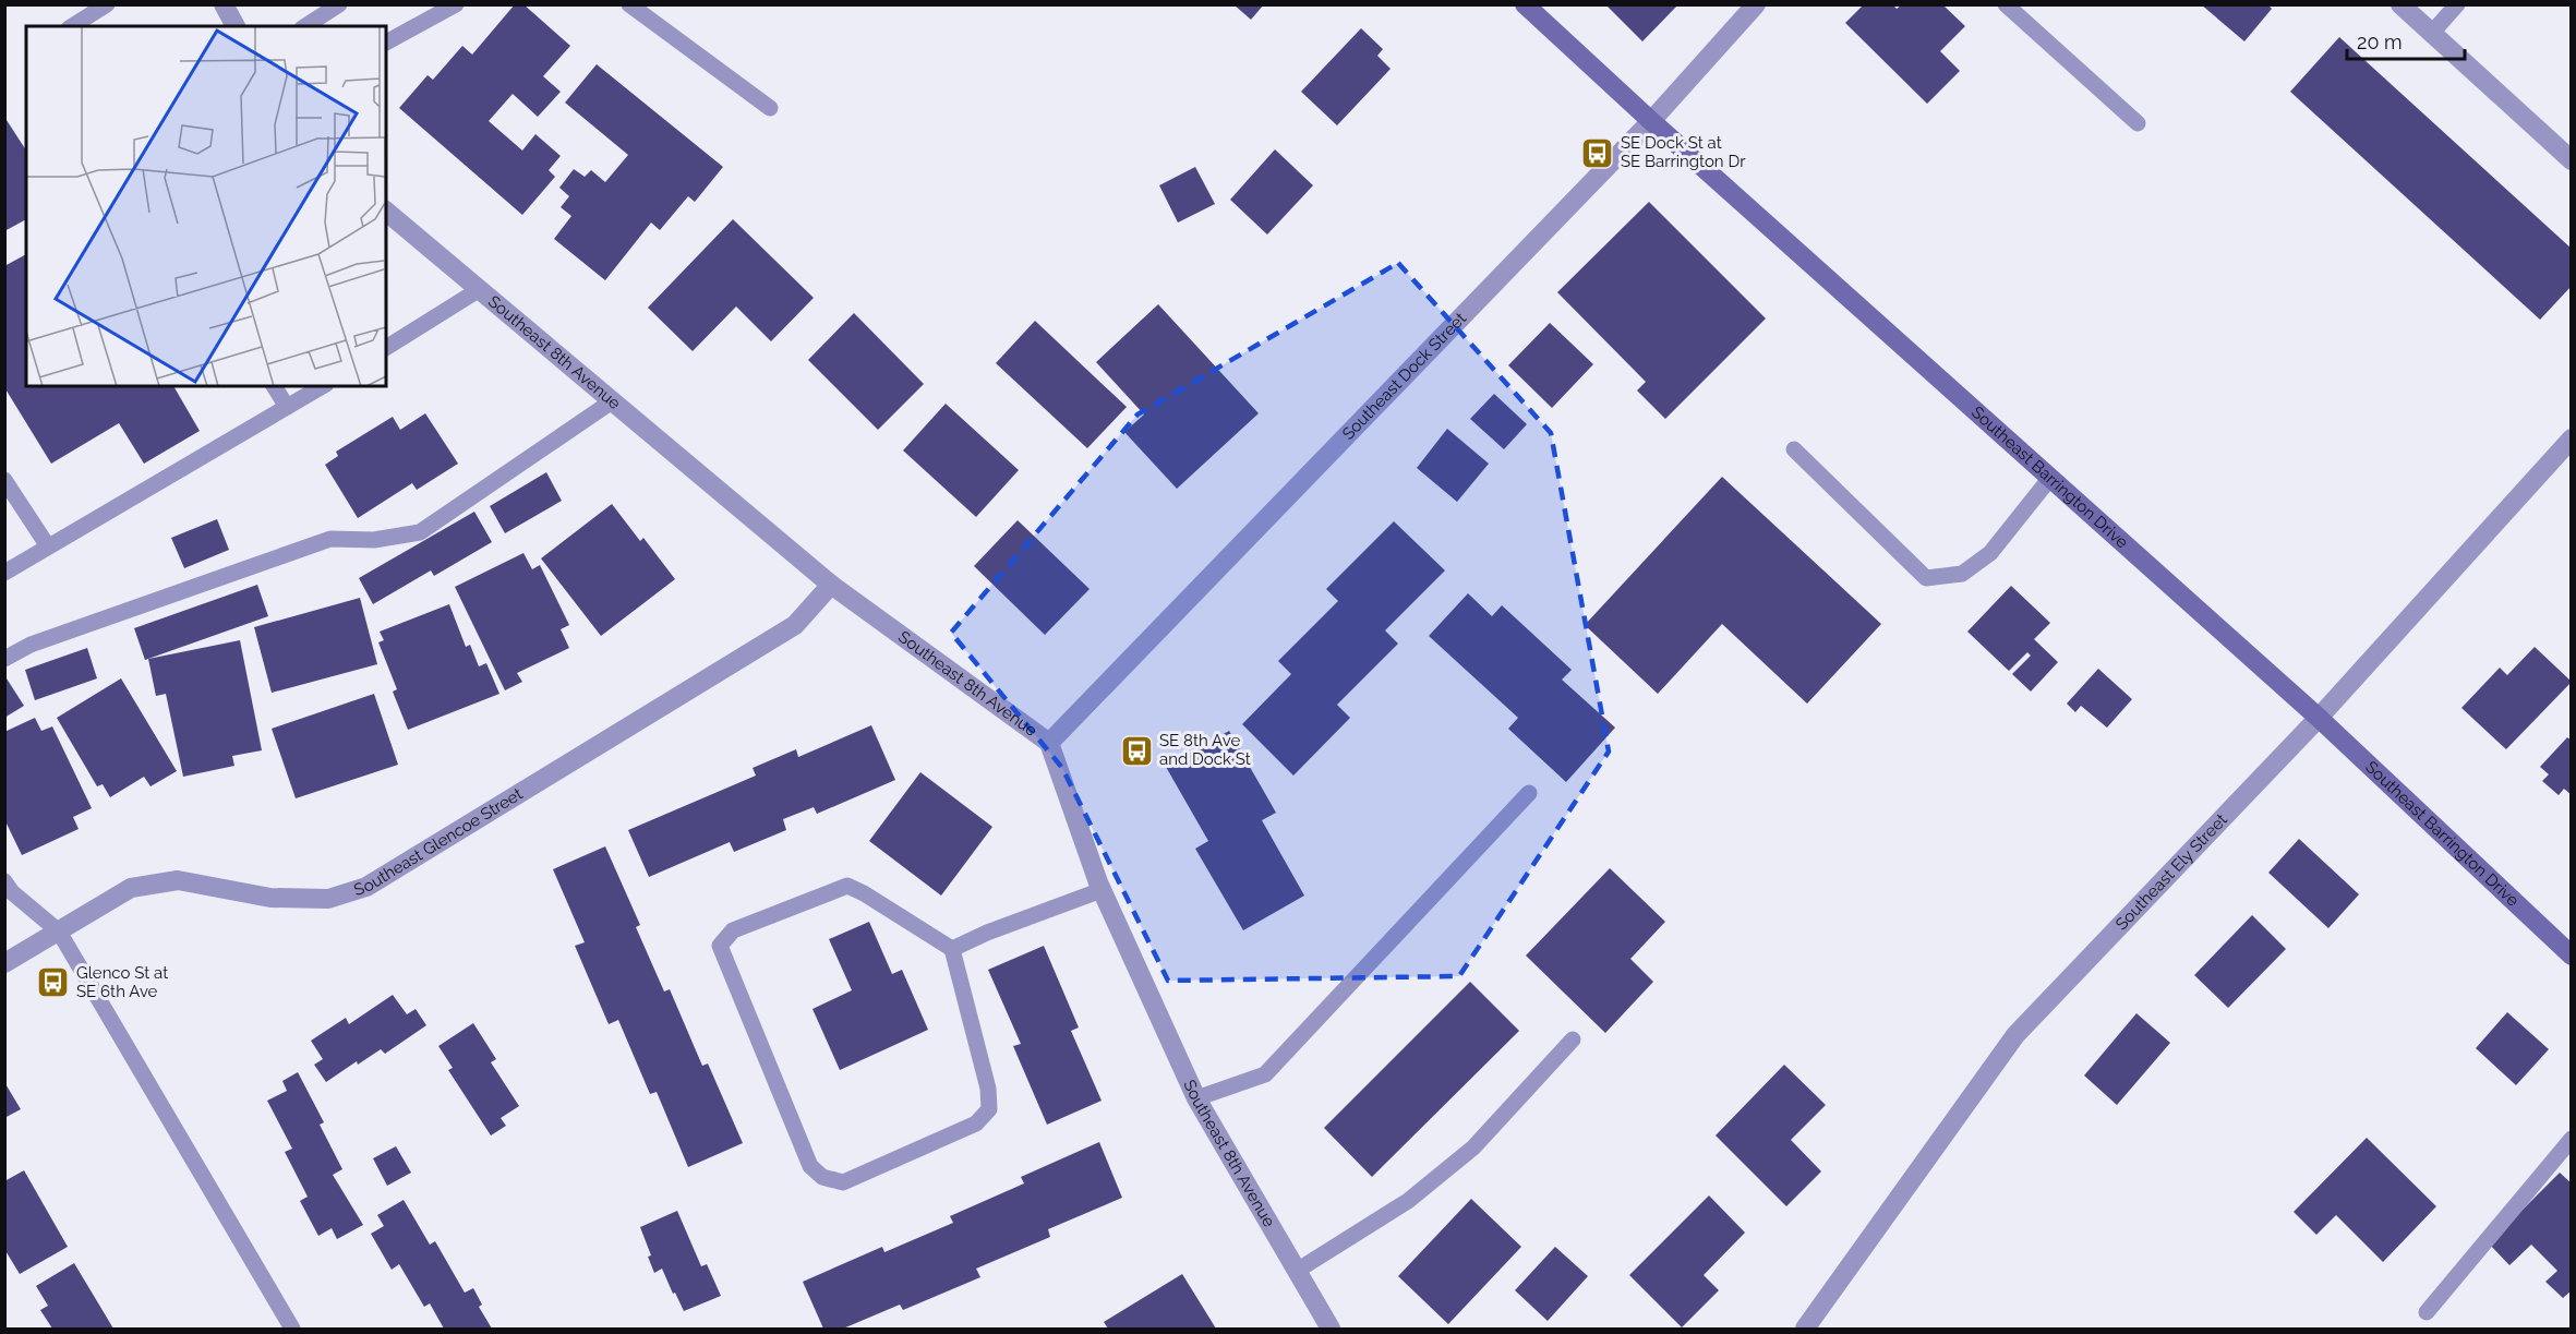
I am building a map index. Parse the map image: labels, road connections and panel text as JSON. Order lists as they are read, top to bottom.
{
  "streets": {
    "street": [
      "Southeast 8th Avenue",
      "Southeast Dock Street",
      "Southeast Barrington Drive",
      "Southeast Glencoe Street",
      "Southeast Ely Street"
    ]
  },
  "crossings": [
    ["Southeast 8th Avenue", "Southeast Dock Street"],
    ["Southeast 8th Avenue", "Southeast Glencoe Street"],
    ["Southeast Dock Street", "Southeast Barrington Drive"],
    ["Southeast Barrington Drive", "Southeast Ely Street"]
  ],
  "places": {
    "bus stop": ["SE Dock St at SE Barrington Dr", "SE 8th Ave and Dock St", "Glenco St at SE 6th Ave"]
  },
  "scale_bar": "20 m"
}
